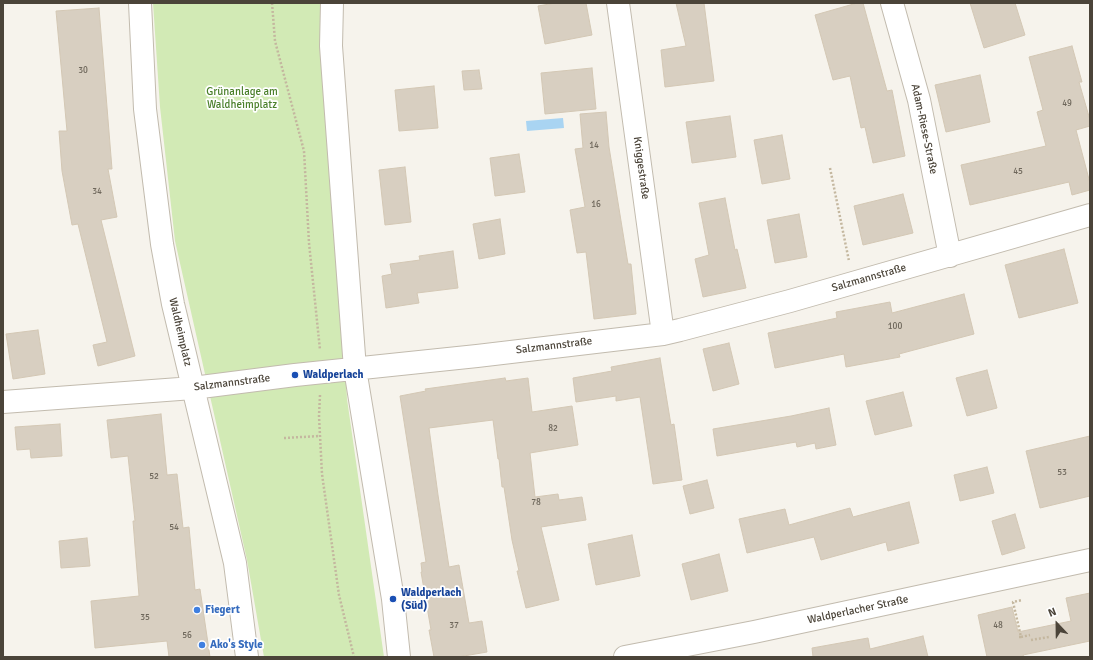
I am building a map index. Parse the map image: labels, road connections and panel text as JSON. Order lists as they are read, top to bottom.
{
  "streets": {
    "street": [
      "Adam-Riese-Straße",
      "Kniggestraße",
      "Salzmannstraße",
      "Waldheimplatz",
      "Waldperlacher Straße"
    ]
  },
  "crossings": [
    ["Adam-Riese-Straße", "Salzmannstraße"],
    ["Kniggestraße", "Salzmannstraße"],
    ["Salzmannstraße", "Waldheimplatz"]
  ],
  "parks": ["Grünanlage am Waldheimplatz"],
  "places": [
    "Waldperlach",
    "Waldperlach (Süd)",
    "Fiegert",
    "Ako's Style"
  ],
  "house_numbers": [
    "30",
    "49",
    "14",
    "45",
    "34",
    "16",
    "100",
    "82",
    "53",
    "52",
    "78",
    "54",
    "35",
    "37",
    "48",
    "56"
  ],
  "north": "top"
}
